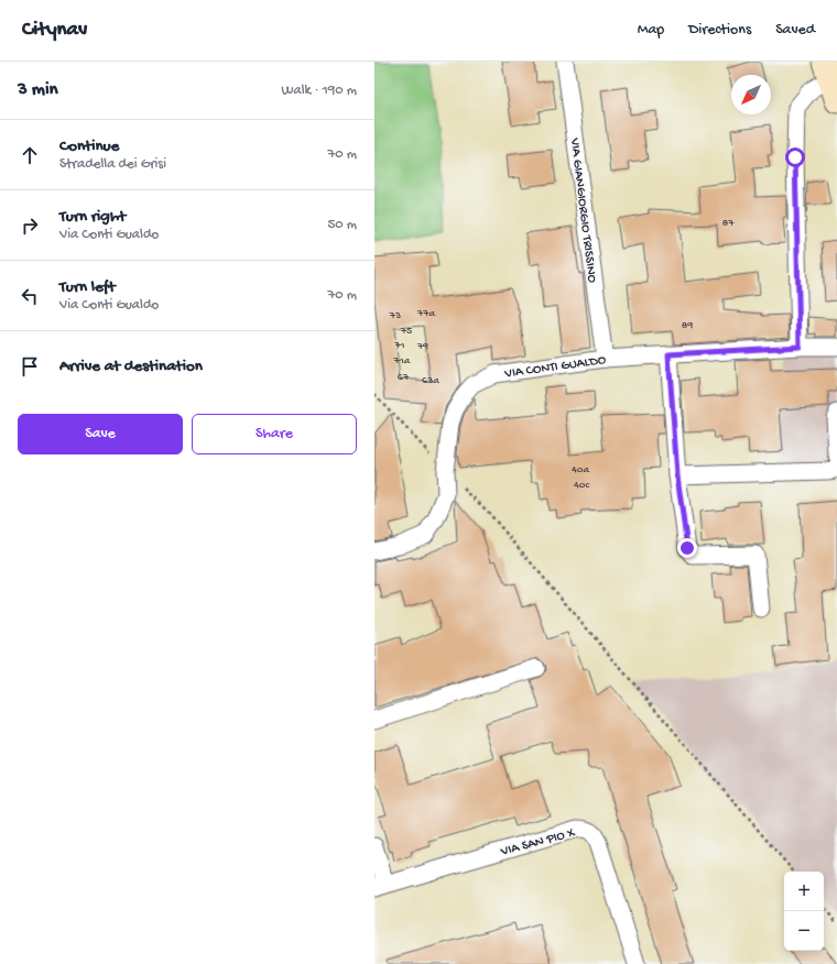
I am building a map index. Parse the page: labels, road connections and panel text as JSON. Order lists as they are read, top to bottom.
{
  "streets": {
    "street": ["VIA GIANGIORGIO TRISSINO", "VIA CONTI GUALDO", "VIA SAN PIO X"]
  },
  "crossings": [
    ["VIA GIANGIORGIO TRISSINO", "VIA CONTI GUALDO"]
  ],
  "house_numbers": [
    "87",
    "77a",
    "73",
    "89",
    "75",
    "71",
    "79",
    "71a",
    "67",
    "63a",
    "40a",
    "40c"
  ],
  "north": "bottom left",
  "page": {
    "header": "Citynav",
    "nav": ["Map", "Directions", "Saved"],
    "heading": ["3 min", "Walk · 190 m"],
    "list": [
      ["Continue", "Stradella dei Grisi", "70 m"],
      ["Turn right", "Via Conti Gualdo", "50 m"],
      ["Turn left", "Via Conti Gualdo", "70 m"],
      "Arrive at destination"
    ],
    "buttons": ["Save", "Share"],
    "map_buttons": ["+", "−"]
  }
}
